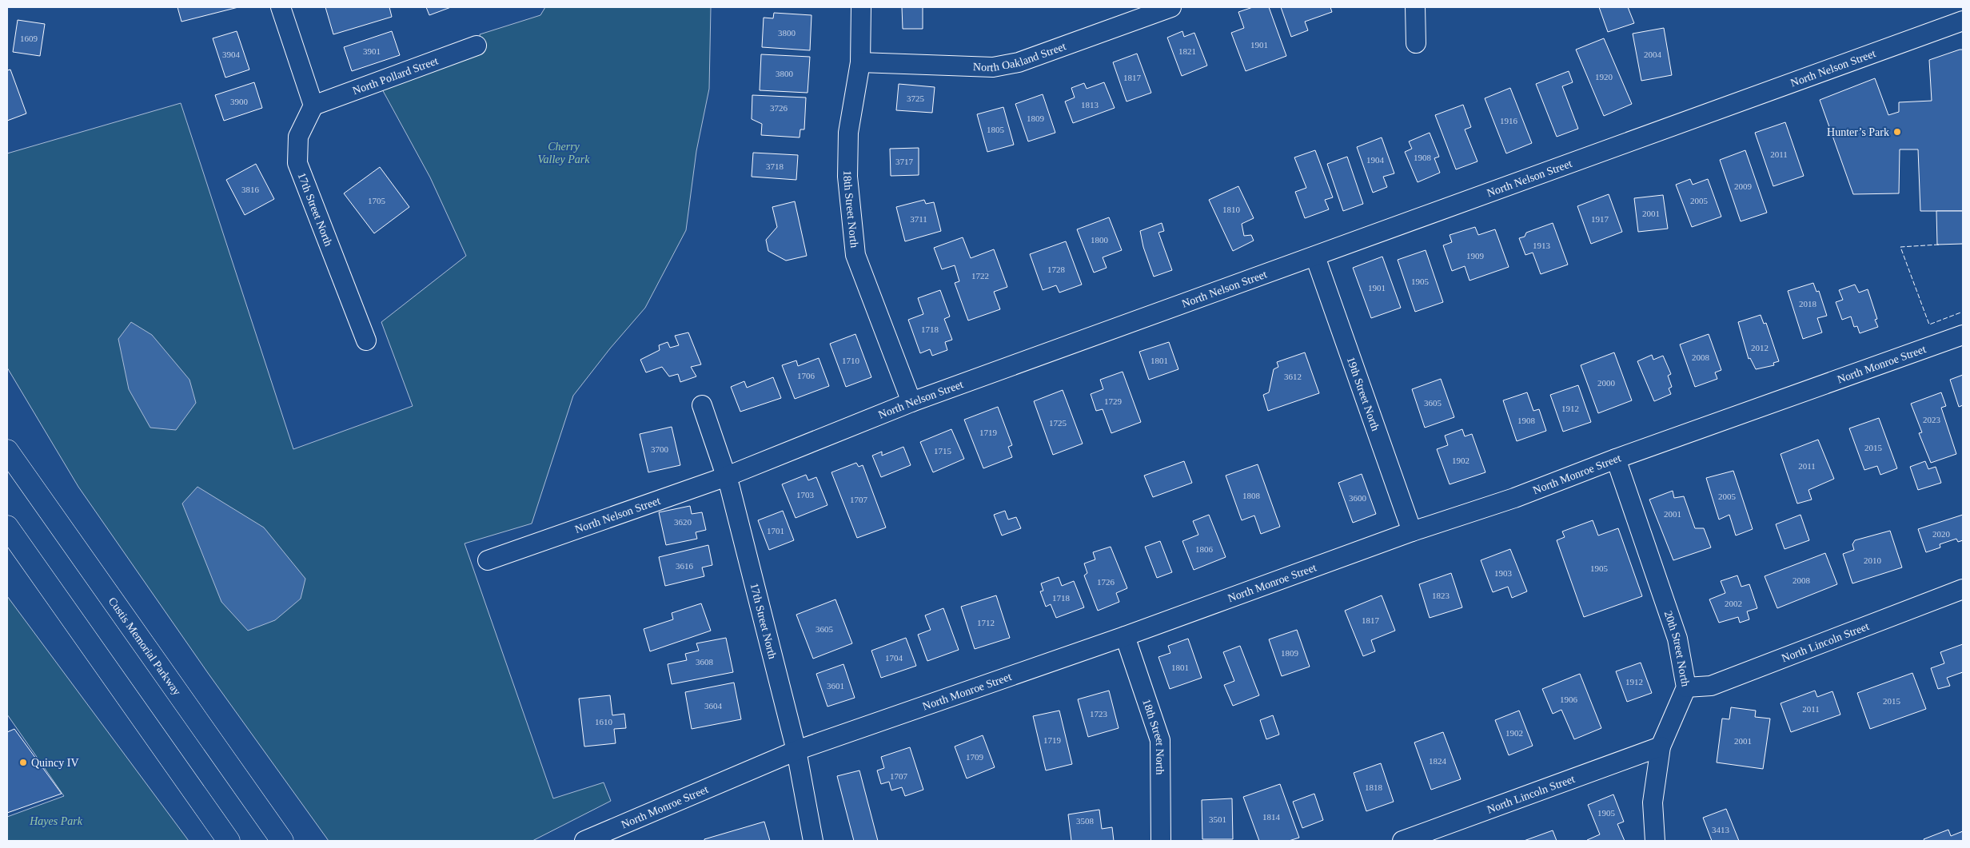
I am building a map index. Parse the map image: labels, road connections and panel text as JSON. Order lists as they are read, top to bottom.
{
  "streets": {
    "highway": ["Custis Memorial Parkway"],
    "street": [
      "North Oakland Street",
      "North Nelson Street",
      "North Pollard Street",
      "17th Street North",
      "18th Street North",
      "North Monroe Street",
      "19th Street North",
      "North Lincoln Street",
      "20th Street North"
    ]
  },
  "crossings": [
    ["North Oakland Street", "18th Street North"],
    ["North Nelson Street", "17th Street North"],
    ["North Nelson Street", "18th Street North"],
    ["North Nelson Street", "19th Street North"],
    ["North Pollard Street", "17th Street North"],
    ["17th Street North", "North Monroe Street"],
    ["18th Street North", "North Monroe Street"],
    ["North Monroe Street", "19th Street North"],
    ["North Monroe Street", "20th Street North"],
    ["North Lincoln Street", "20th Street North"]
  ],
  "parks": ["Cherry Valley Park", "Hayes Park"],
  "places": ["Hunter’s Park", "Quincy IV"],
  "house_numbers": [
    "3800",
    "1609",
    "1901",
    "3901",
    "1821",
    "3904",
    "2004",
    "3800",
    "1920",
    "1817",
    "3725",
    "3900",
    "1813",
    "3726",
    "1809",
    "1916",
    "1805",
    "2011",
    "1908",
    "1904",
    "3717",
    "3718",
    "2009",
    "3816",
    "1705",
    "2005",
    "1810",
    "2001",
    "3711",
    "1917",
    "1800",
    "1913",
    "1909",
    "1728",
    "1722",
    "1905",
    "1901",
    "2018",
    "1718",
    "2012",
    "2008",
    "1710",
    "1801",
    "1706",
    "3612",
    "2000",
    "1729",
    "3605",
    "1912",
    "2023",
    "1908",
    "1725",
    "1719",
    "2015",
    "3700",
    "1715",
    "1902",
    "2011",
    "1703",
    "1808",
    "2005",
    "3600",
    "1707",
    "2001",
    "3620",
    "1701",
    "2020",
    "1806",
    "2010",
    "3616",
    "1905",
    "1903",
    "2008",
    "1726",
    "1823",
    "1718",
    "2002",
    "1817",
    "1712",
    "3605",
    "1809",
    "1704",
    "3608",
    "1801",
    "1912",
    "3601",
    "1906",
    "2015",
    "3604",
    "2011",
    "1723",
    "1610",
    "1902",
    "1719",
    "2001",
    "1709",
    "1824",
    "1707",
    "1818",
    "1905",
    "1814",
    "3501",
    "3508",
    "3413"
  ]
}
